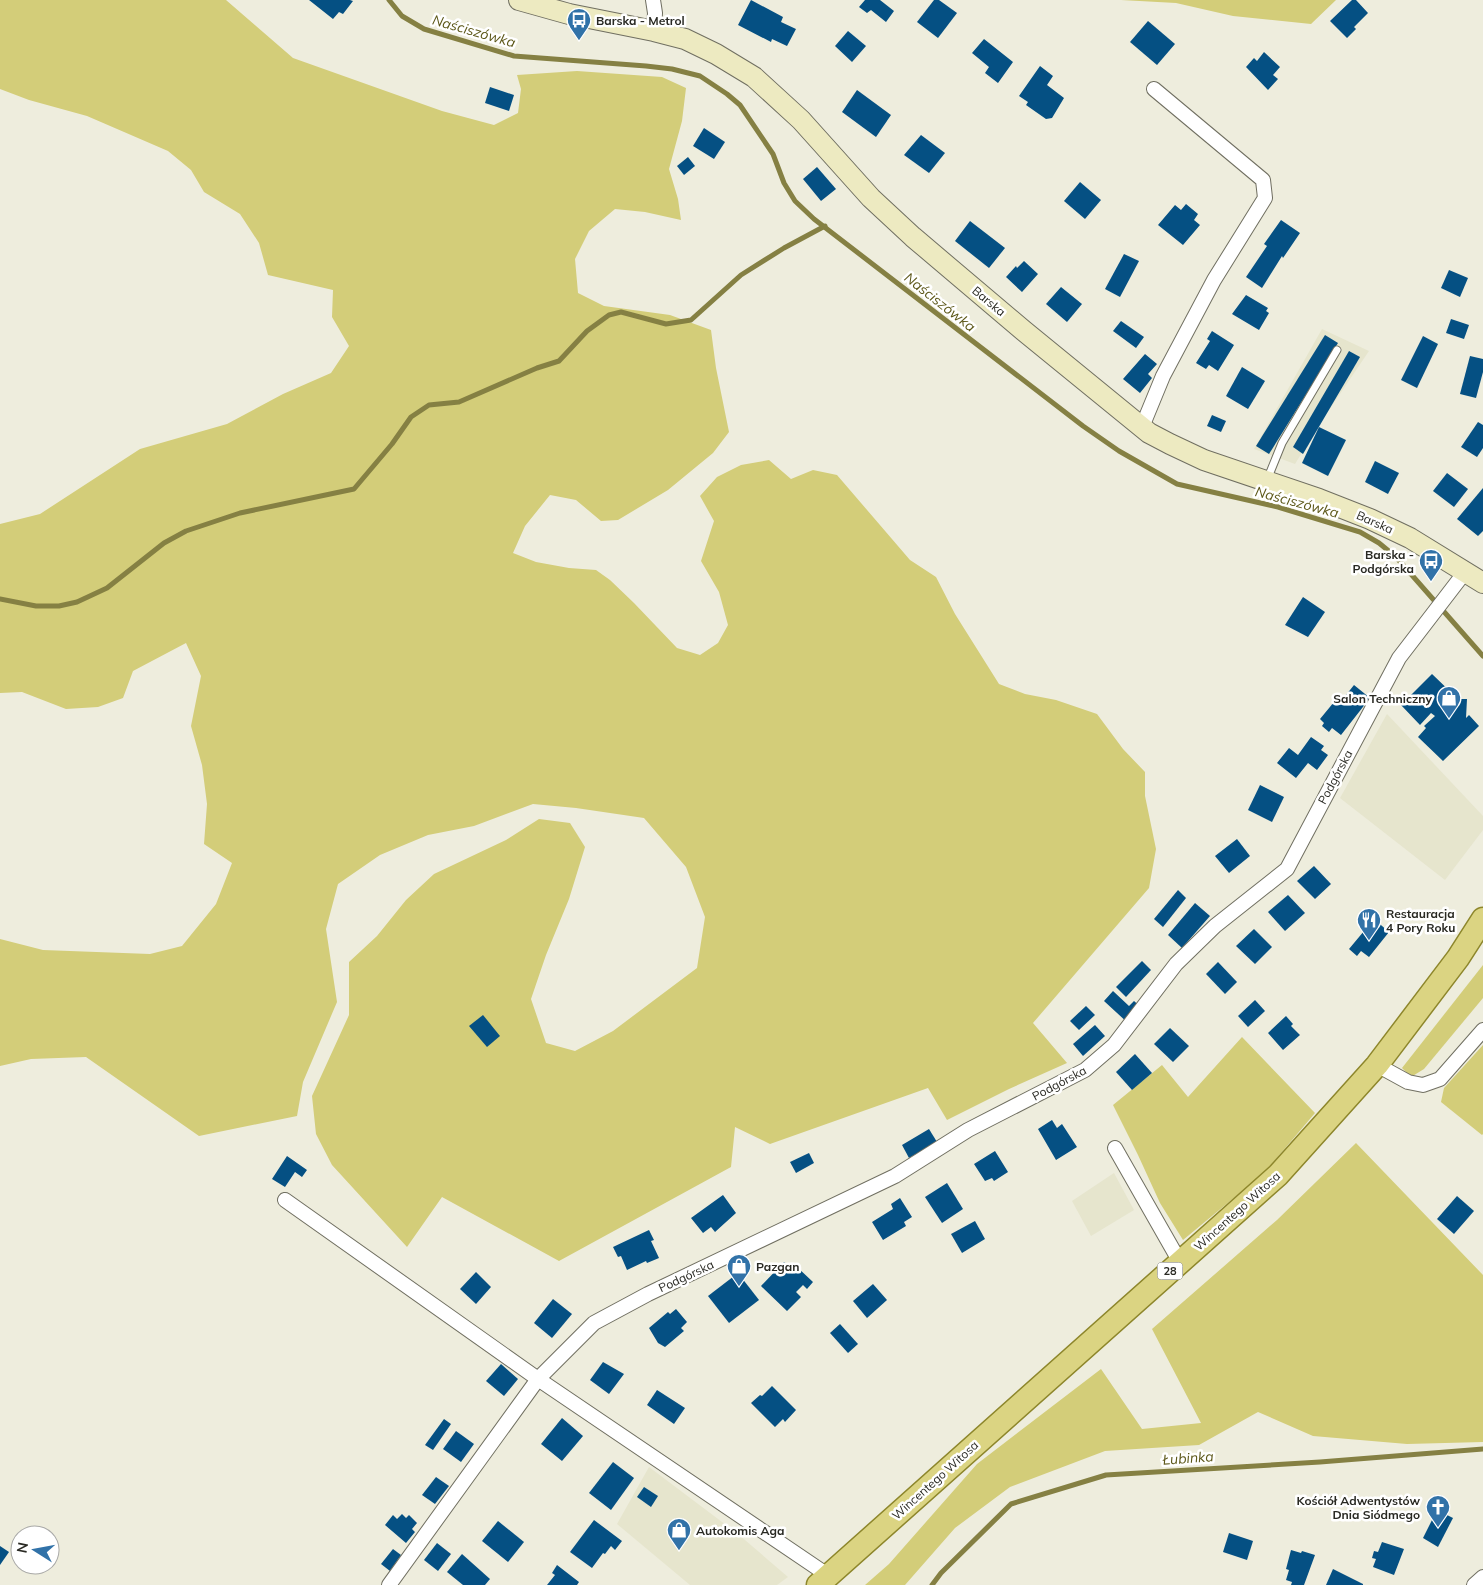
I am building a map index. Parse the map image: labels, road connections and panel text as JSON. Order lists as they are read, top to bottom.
{
  "streets": {
    "main road": ["Wincentego Witosa", "28"],
    "street": ["Barska", "Podgórska"]
  },
  "crossings": [
    ["Barska", "Podgórska"]
  ],
  "water": ["Naściszówka", "Łubinka"],
  "places": {
    "bus stop": ["Barska - Metrol", "Barska - Podgórska"],
    "shop": ["Salon Techniczny", "Pazgan", "Autokomis Aga"],
    "restaurant": ["Restauracja 4 Pory Roku"],
    "church": ["Kościół Adwentystów Dnia Siódmego"]
  },
  "north": "left"
}
